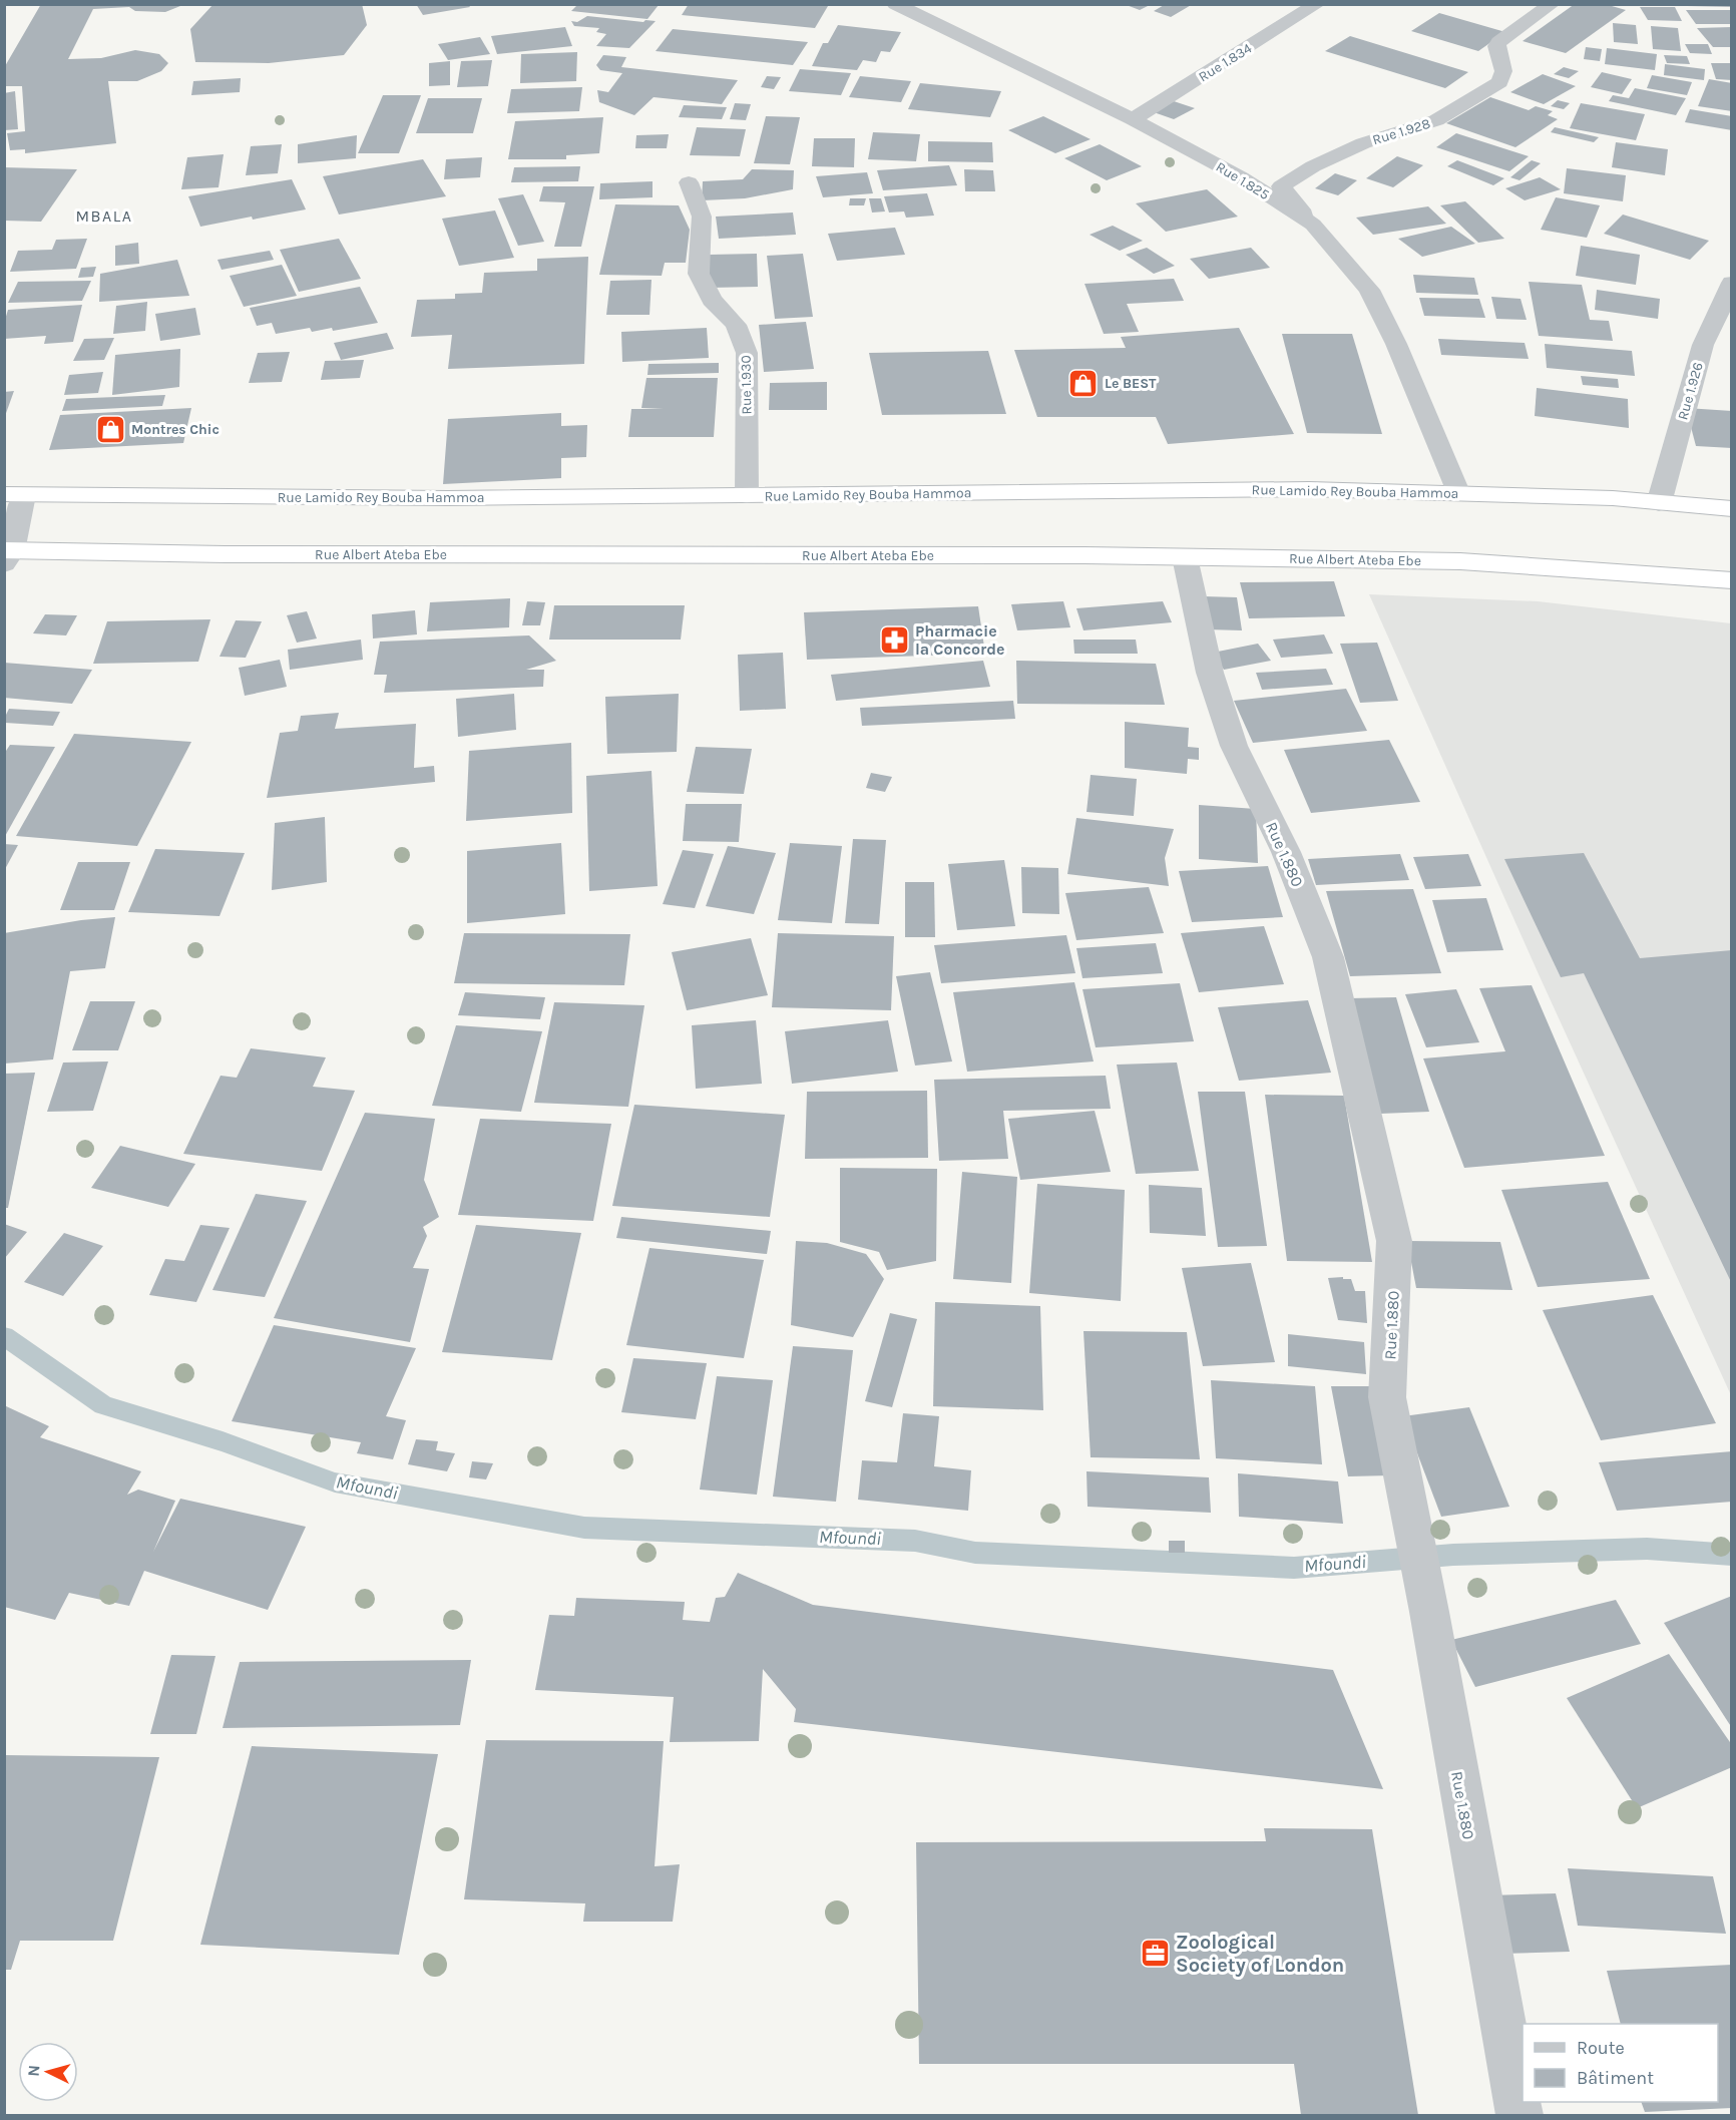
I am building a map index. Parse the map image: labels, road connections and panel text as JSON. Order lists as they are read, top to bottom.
{
  "streets": {
    "highway": ["Rue Lamido Rey Bouba Hammoa", "Rue Albert Ateba Ebe"],
    "street": [
      "Rue 1.834",
      "Rue 1.928",
      "Rue 1.825",
      "Rue 1.930",
      "Rue 1.926",
      "Rue 1.880"
    ]
  },
  "crossings": [
    ["Rue 1.834", "Rue 1.825"],
    ["Rue 1.928", "Rue 1.825"],
    ["Rue 1.825", "Rue Lamido Rey Bouba Hammoa"],
    ["Rue 1.930", "Rue Lamido Rey Bouba Hammoa"],
    ["Rue 1.926", "Rue Lamido Rey Bouba Hammoa"],
    ["Rue Albert Ateba Ebe", "Rue 1.880"]
  ],
  "districts": ["MBALA"],
  "water": ["Mfoundi"],
  "places": {
    "shop": ["Le BEST", "Montres Chic"],
    "pharmacy": ["Pharmacie la Concorde"],
    "office": ["Zoological Society of London"]
  },
  "legend": ["Route", "Bâtiment"],
  "north": "left"
}
